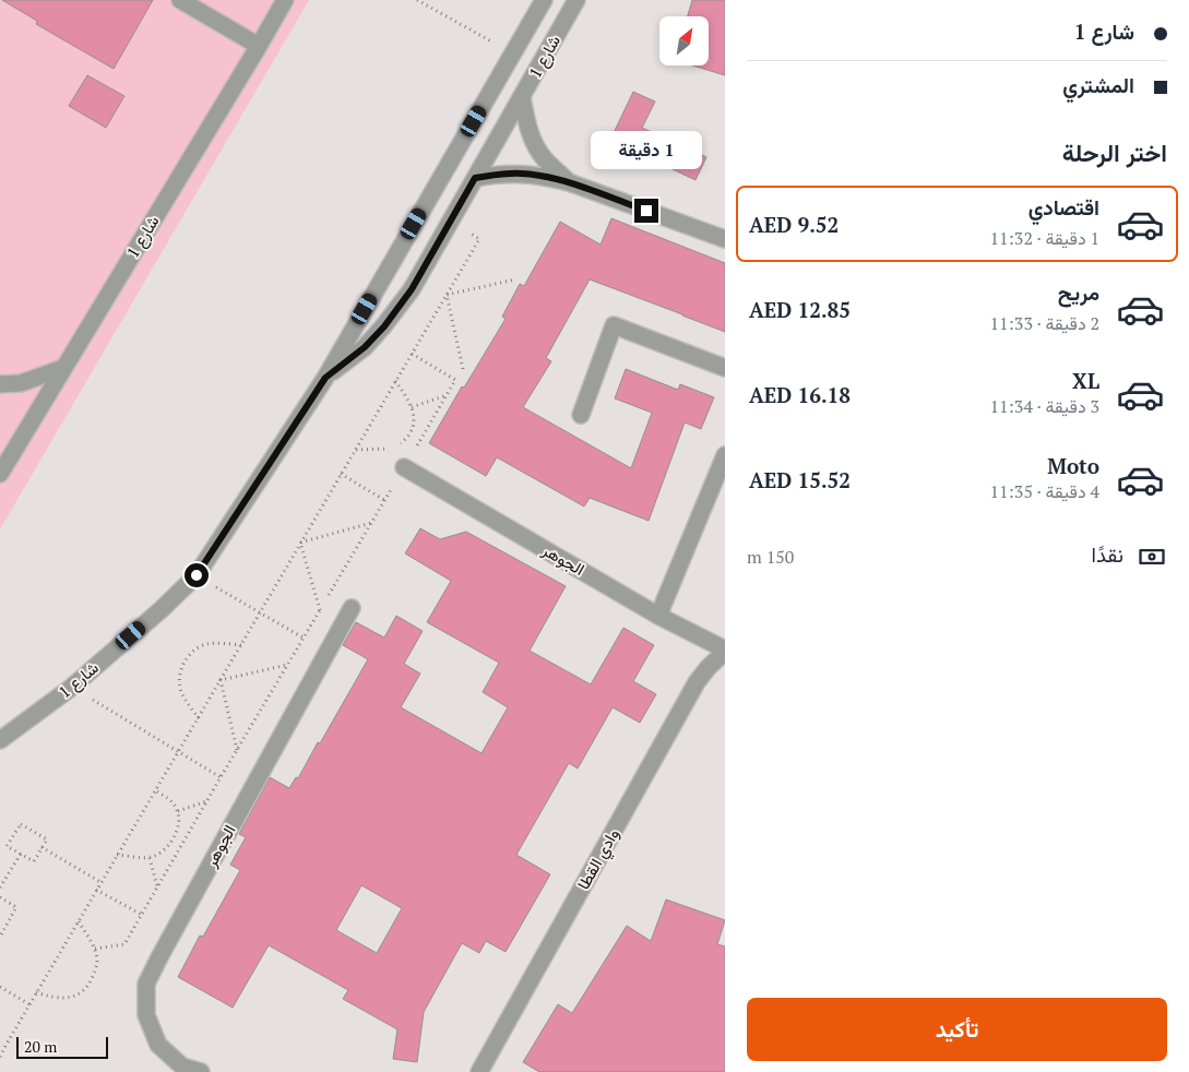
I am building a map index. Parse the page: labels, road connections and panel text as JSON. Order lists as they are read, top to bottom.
{
  "streets": {
    "street": ["شارع 1", "الجوهر", "وادي القطا"]
  },
  "crossings": [
    ["الجوهر", "وادي القطا"]
  ],
  "scale_bar": "20 m",
  "north": "top right",
  "page": {
    "banner": ["شارع 1", "المشتري"],
    "heading": "اختر الرحلة",
    "bubble": "1 دقيقة",
    "list": [
      {
        "name": "اقتصادي",
        "note": "1 دقيقة · 11:32",
        "value": "AED 9.52"
      },
      {
        "name": "مريح",
        "note": "2 دقيقة · 11:33",
        "value": "AED 12.85"
      },
      {
        "name": "XL",
        "note": "3 دقيقة · 11:34",
        "value": "AED 16.18"
      },
      {
        "name": "Moto",
        "note": "4 دقيقة · 11:35",
        "value": "AED 15.52"
      }
    ],
    "pay": ["نقدًا", "150 m"],
    "buttons": "تأكيد",
    "scale": "20 m"
  }
}
